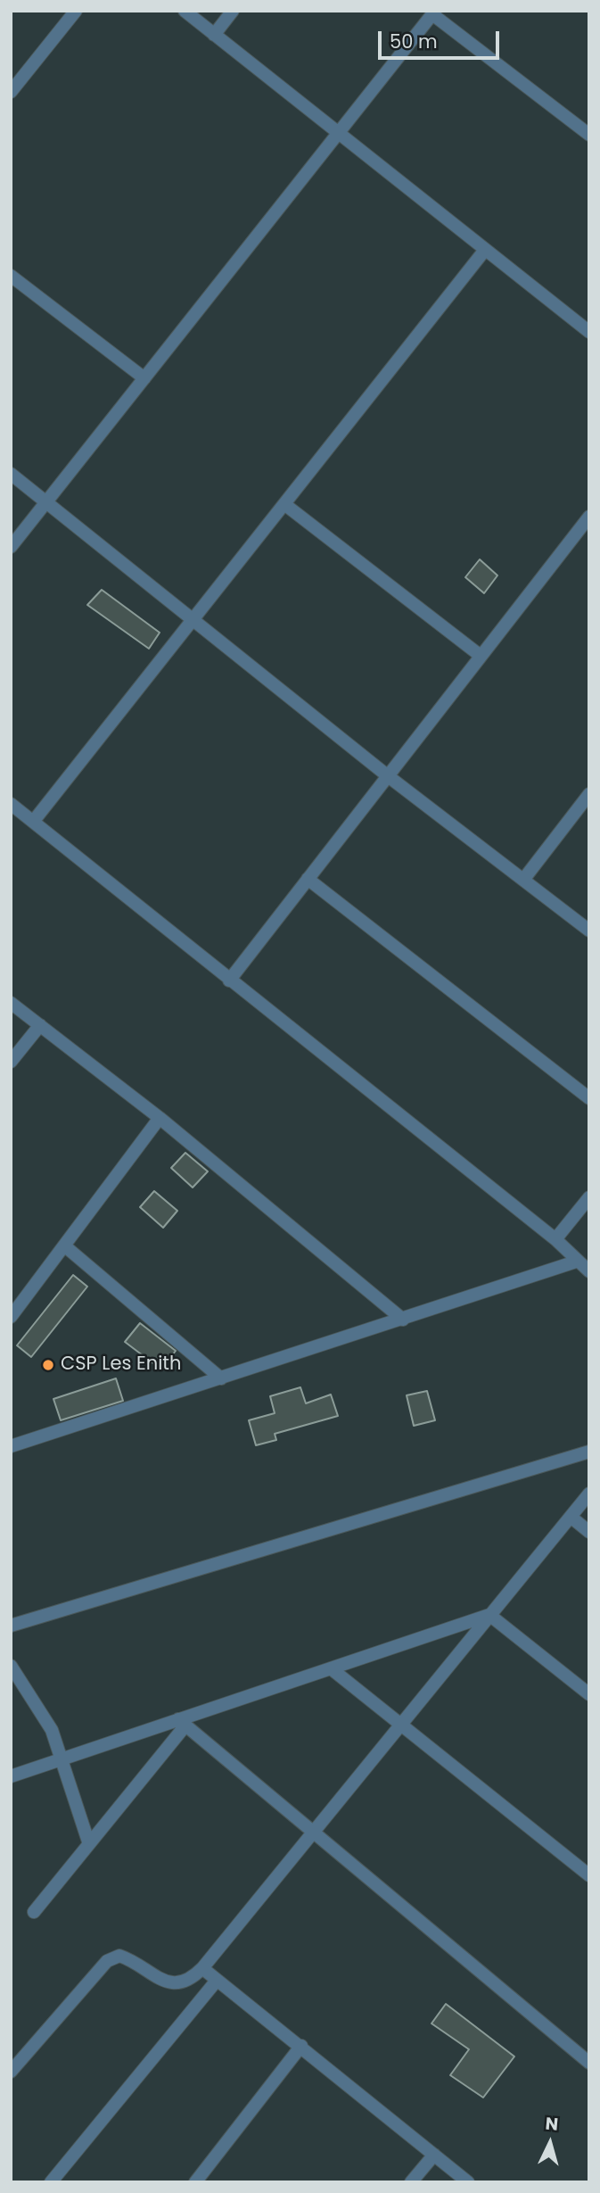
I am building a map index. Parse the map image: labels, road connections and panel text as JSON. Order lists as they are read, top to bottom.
{
  "places": ["CSP Les Enith"],
  "scale_bar": "50 m",
  "north": "top"
}
